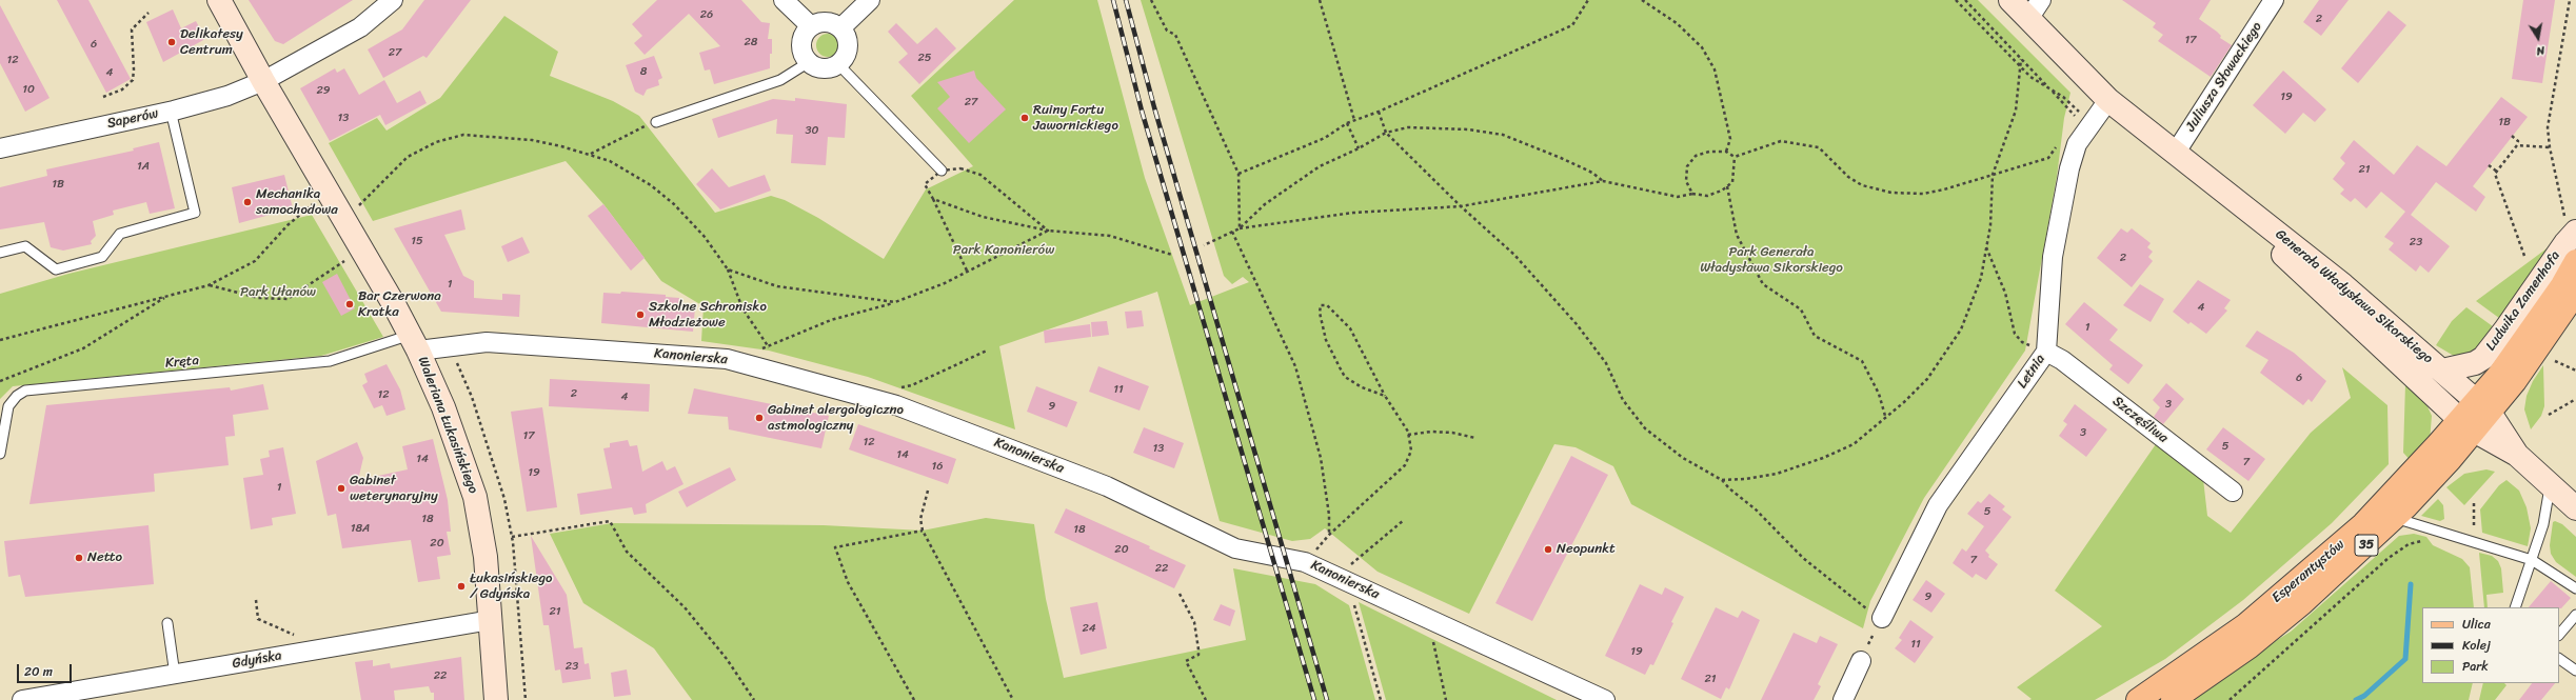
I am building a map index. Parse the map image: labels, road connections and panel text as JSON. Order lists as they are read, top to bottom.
{
  "streets": {
    "main road": ["Ludwika Zamenhofa", "35", "Esperantystów"],
    "street": [
      "Juliusza Słowackiego",
      "Saperów",
      "Generała Władysława Sikorskiego",
      "Kanonierska",
      "Letnia",
      "Szczęśliwa",
      "Waleriana Łukasińskiego",
      "Gdyńska"
    ],
    "lane": ["Kręta"]
  },
  "crossings": [
    ["Juliusza Słowackiego", "Generała Władysława Sikorskiego"],
    ["Saperów", "Waleriana Łukasińskiego"],
    ["Generała Władysława Sikorskiego", "Ludwika Zamenhofa"],
    ["Generała Władysława Sikorskiego", "Letnia"],
    ["Generała Władysława Sikorskiego", "35"],
    ["Generała Władysława Sikorskiego", "Esperantystów"],
    ["Ludwika Zamenhofa", "35"],
    ["Kanonierska", "Kręta"],
    ["Kanonierska", "Waleriana Łukasińskiego"],
    ["Kręta", "Waleriana Łukasińskiego"],
    ["Letnia", "Szczęśliwa"],
    ["Waleriana Łukasińskiego", "Gdyńska"],
    ["35", "Esperantystów"]
  ],
  "parks": ["Park Kanonierów", "Park Generała Władysława Sikorskiego", "Park Ułanów"],
  "places": [
    "Delikatesy Centrum",
    "Ruiny Fortu Jawornickiego",
    "Mechanika samochodowa",
    "Bar Czerwona Kratka",
    "Szkolne Schronisko Młodzieżowe",
    "Gabinet alergologiczno astmologiczny",
    "Gabinet weterynaryjny",
    "Neopunkt",
    "Netto",
    "Łukasińskiego / Gdyńska"
  ],
  "house_numbers": [
    "26",
    "2",
    "17",
    "28",
    "6",
    "27",
    "25",
    "12",
    "8",
    "4",
    "10",
    "29",
    "19",
    "27",
    "13",
    "1B",
    "30",
    "1A",
    "21",
    "1B",
    "15",
    "23",
    "2",
    "1",
    "4",
    "1",
    "6",
    "11",
    "2",
    "12",
    "4",
    "3",
    "9",
    "3",
    "17",
    "12",
    "5",
    "13",
    "14",
    "14",
    "7",
    "16",
    "19",
    "1",
    "5",
    "18",
    "18A",
    "18",
    "20",
    "20",
    "7",
    "22",
    "9",
    "21",
    "24",
    "11",
    "19",
    "23",
    "22",
    "21"
  ],
  "legend": ["Ulica", "Kolej", "Park"],
  "scale_bar": "20 m",
  "north": "bottom"
}
